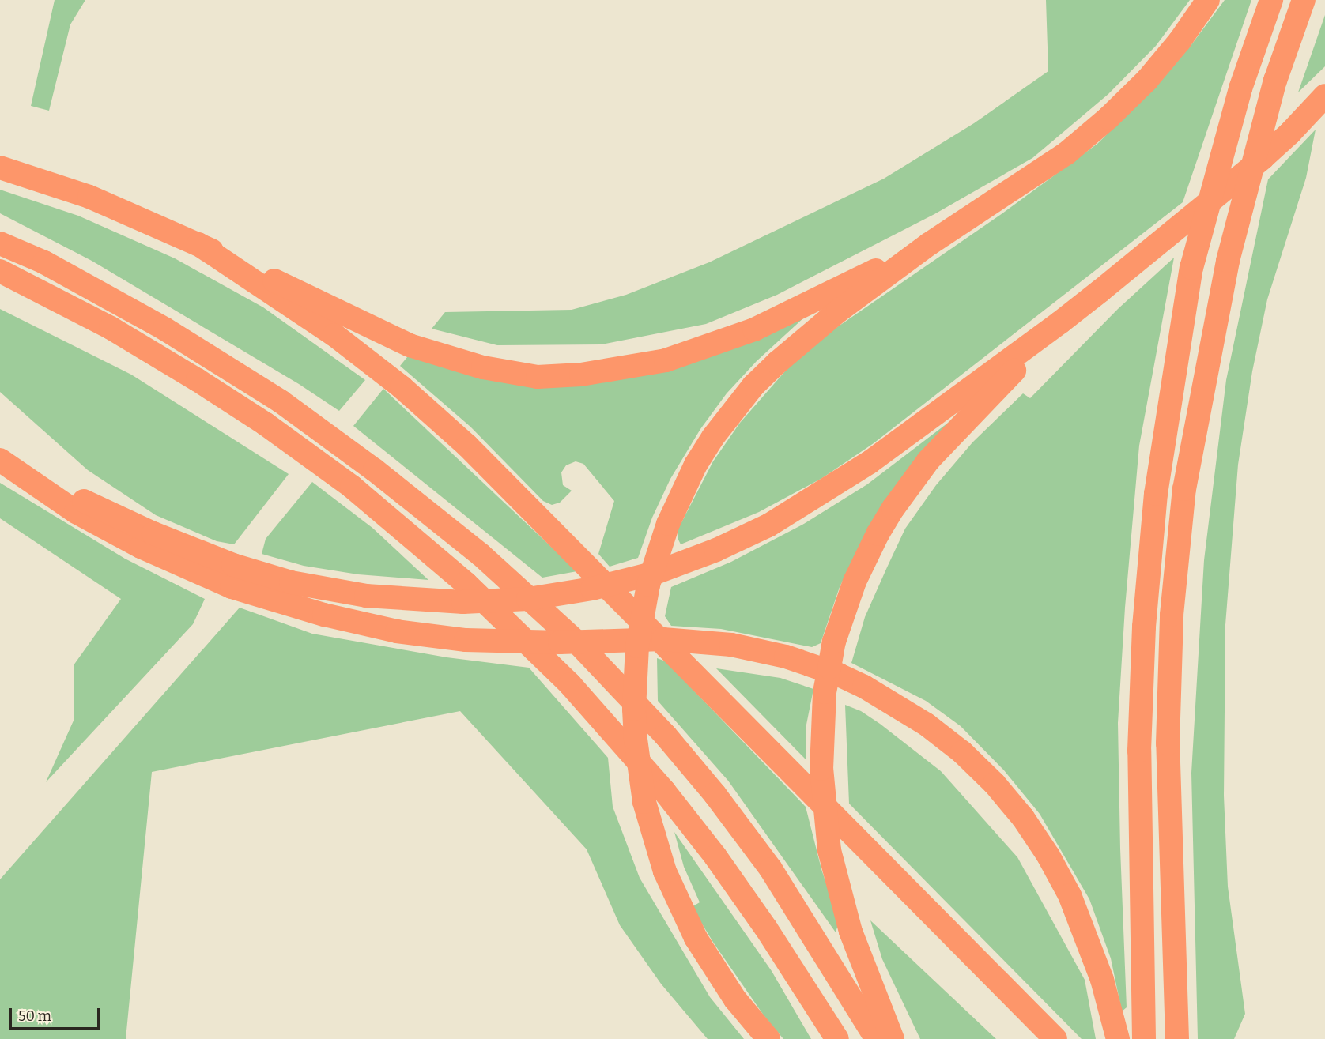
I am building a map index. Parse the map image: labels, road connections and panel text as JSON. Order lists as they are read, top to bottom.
{
  "scale_bar": "50 m"
}
